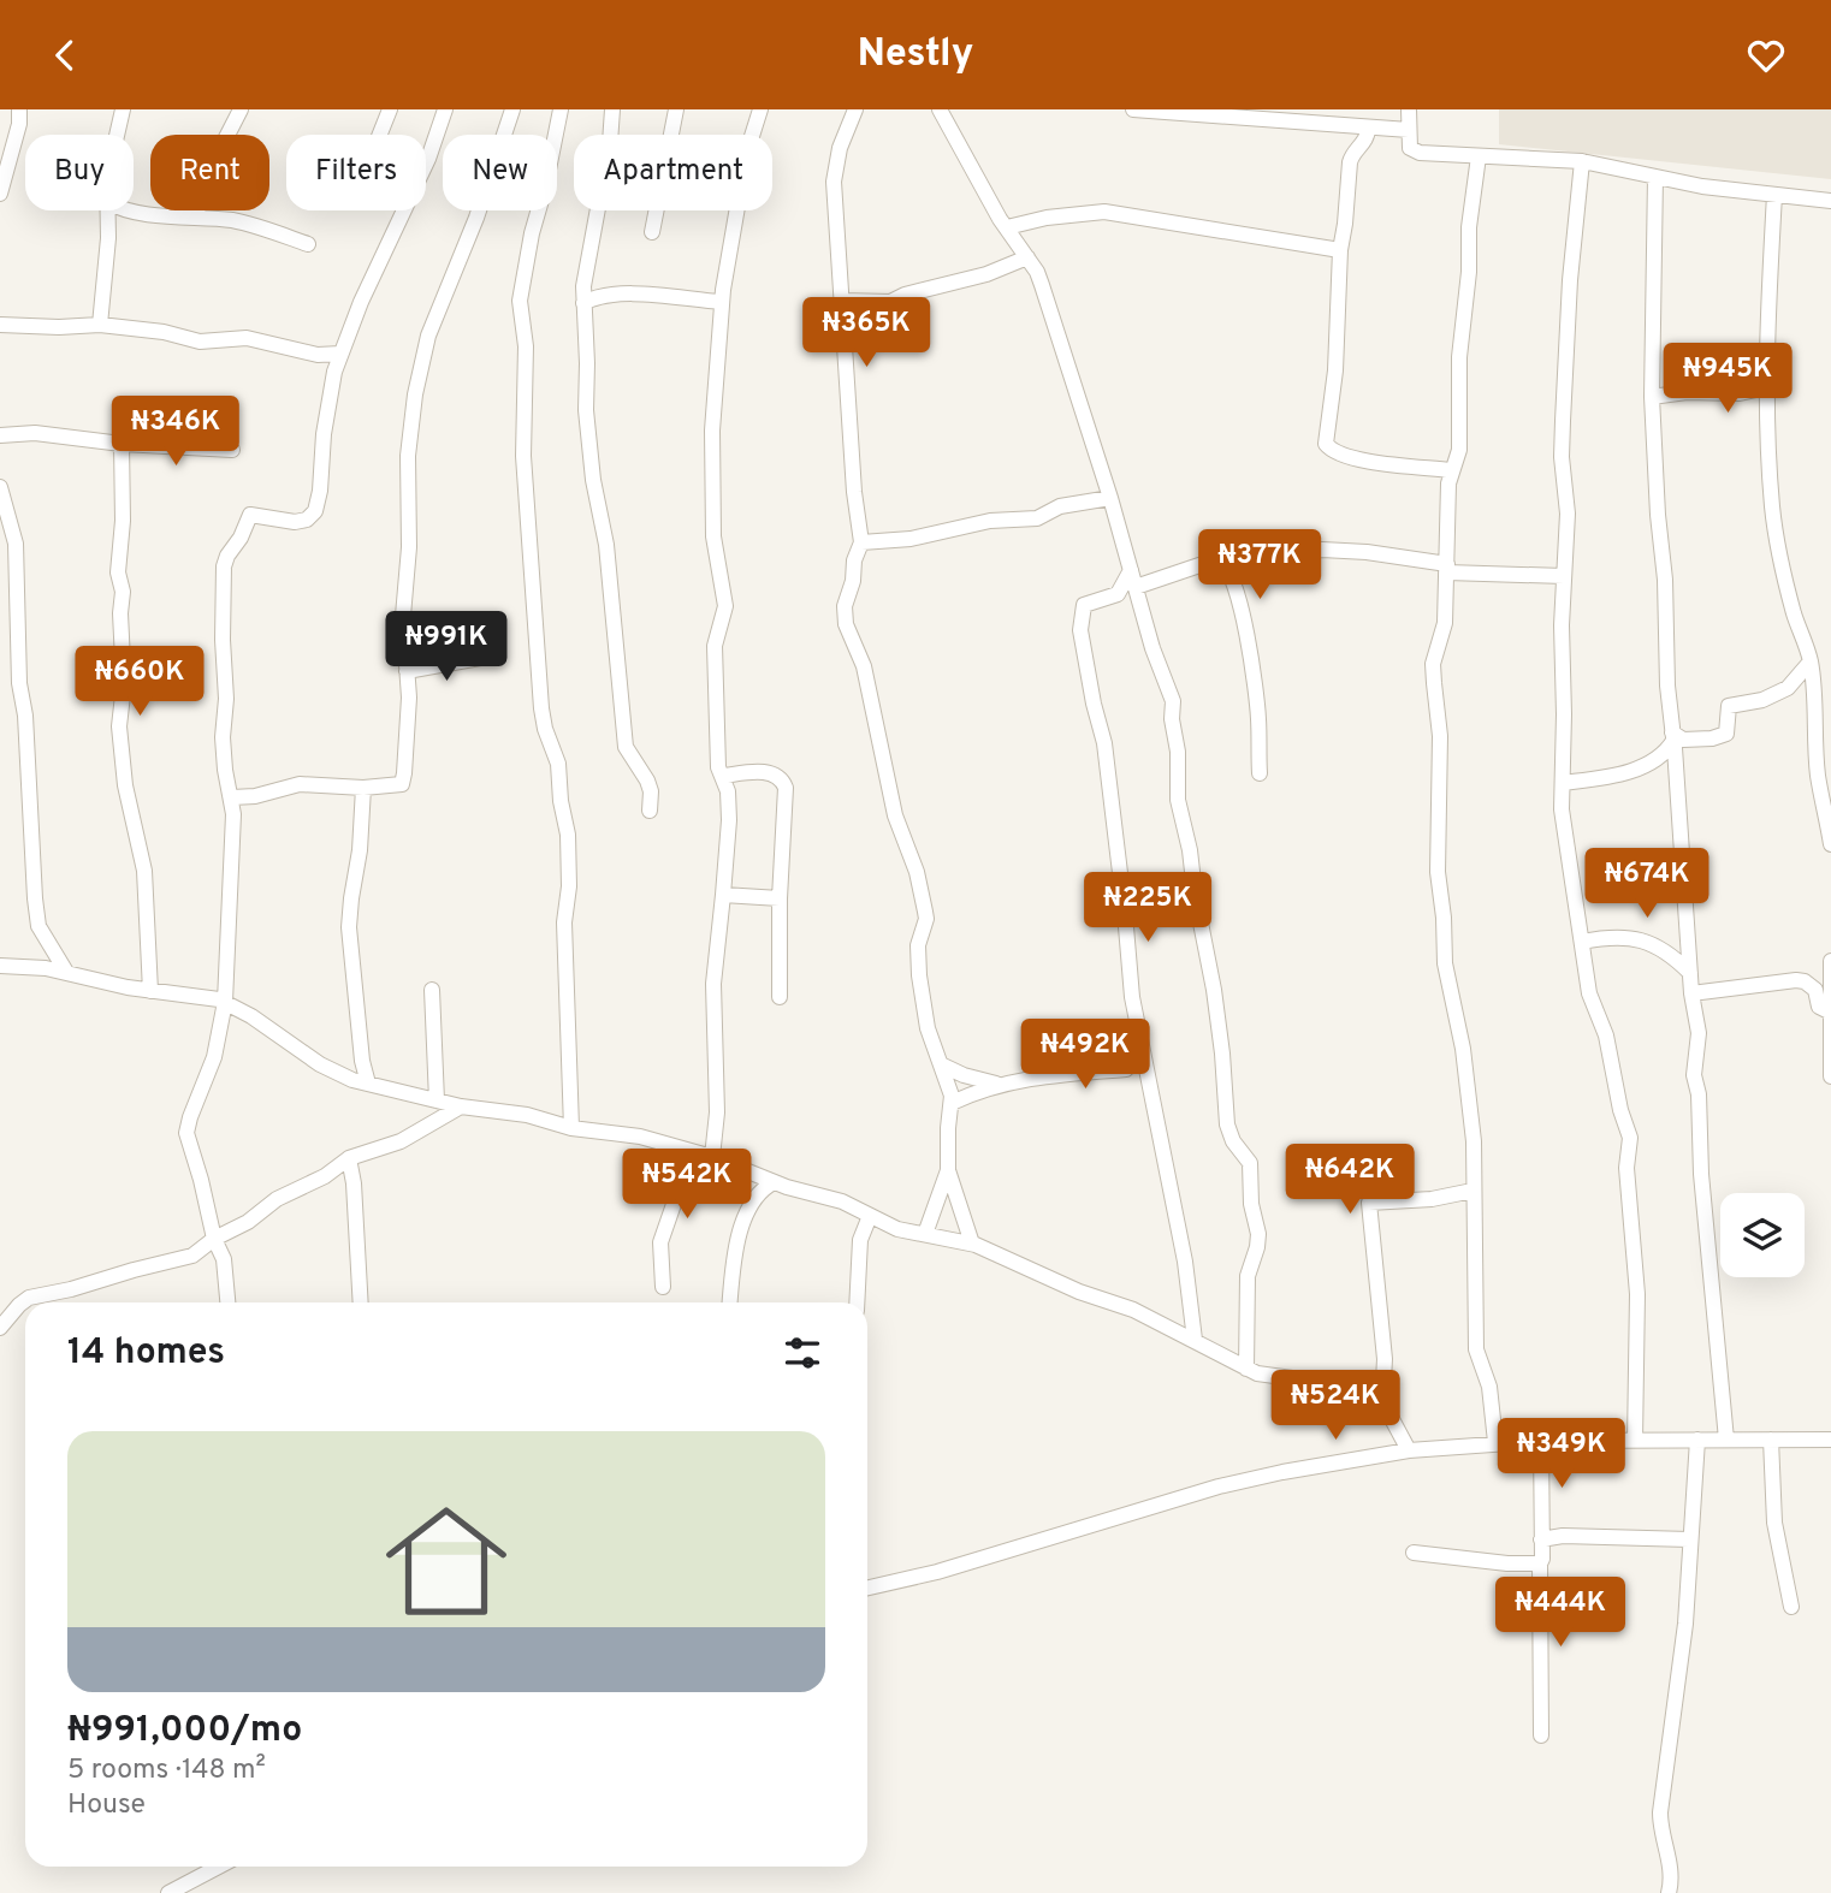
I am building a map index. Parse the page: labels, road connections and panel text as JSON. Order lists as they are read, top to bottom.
{
  "page": {
    "header": "Nestly",
    "chip": [
      "Buy",
      "Rent",
      "Filters",
      "New",
      "Apartment"
    ],
    "price": [
      "₦365K",
      "₦945K",
      "₦346K",
      "₦377K",
      "₦991K",
      "₦660K",
      "₦674K",
      "₦225K",
      "₦492K",
      "₦642K",
      "₦542K",
      "₦524K",
      "₦349K",
      "₦444K"
    ],
    "heading": "14 homes",
    "list": [
      {
        "name": "₦991,000/mo",
        "note": "5 rooms · 148 m² · House"
      }
    ]
  }
}
